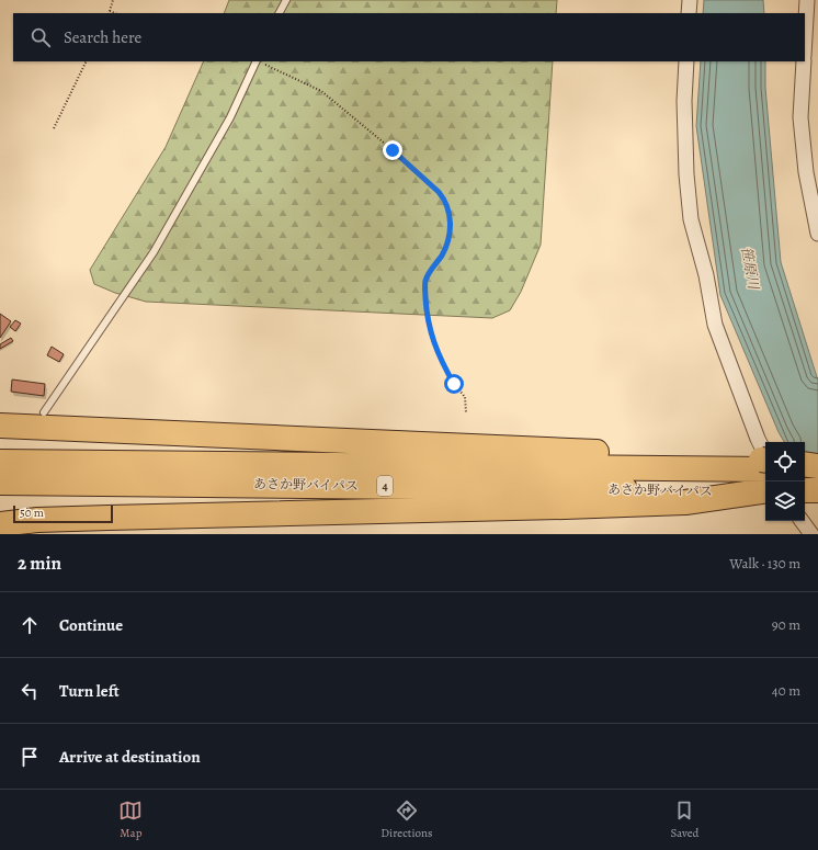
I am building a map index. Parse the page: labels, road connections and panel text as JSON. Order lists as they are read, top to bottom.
{
  "streets": {
    "highway": ["あさか野バイパス", "4"]
  },
  "water": ["笹原川"],
  "scale_bar": "50 m",
  "page": {
    "search": "Search here",
    "scale": "50 m",
    "heading": ["2 min", "Walk · 130 m"],
    "list": [
      ["Continue", "90 m"],
      ["Turn left", "40 m"],
      "Arrive at destination"
    ],
    "nav": ["Map", "Directions", "Saved"]
  }
}
